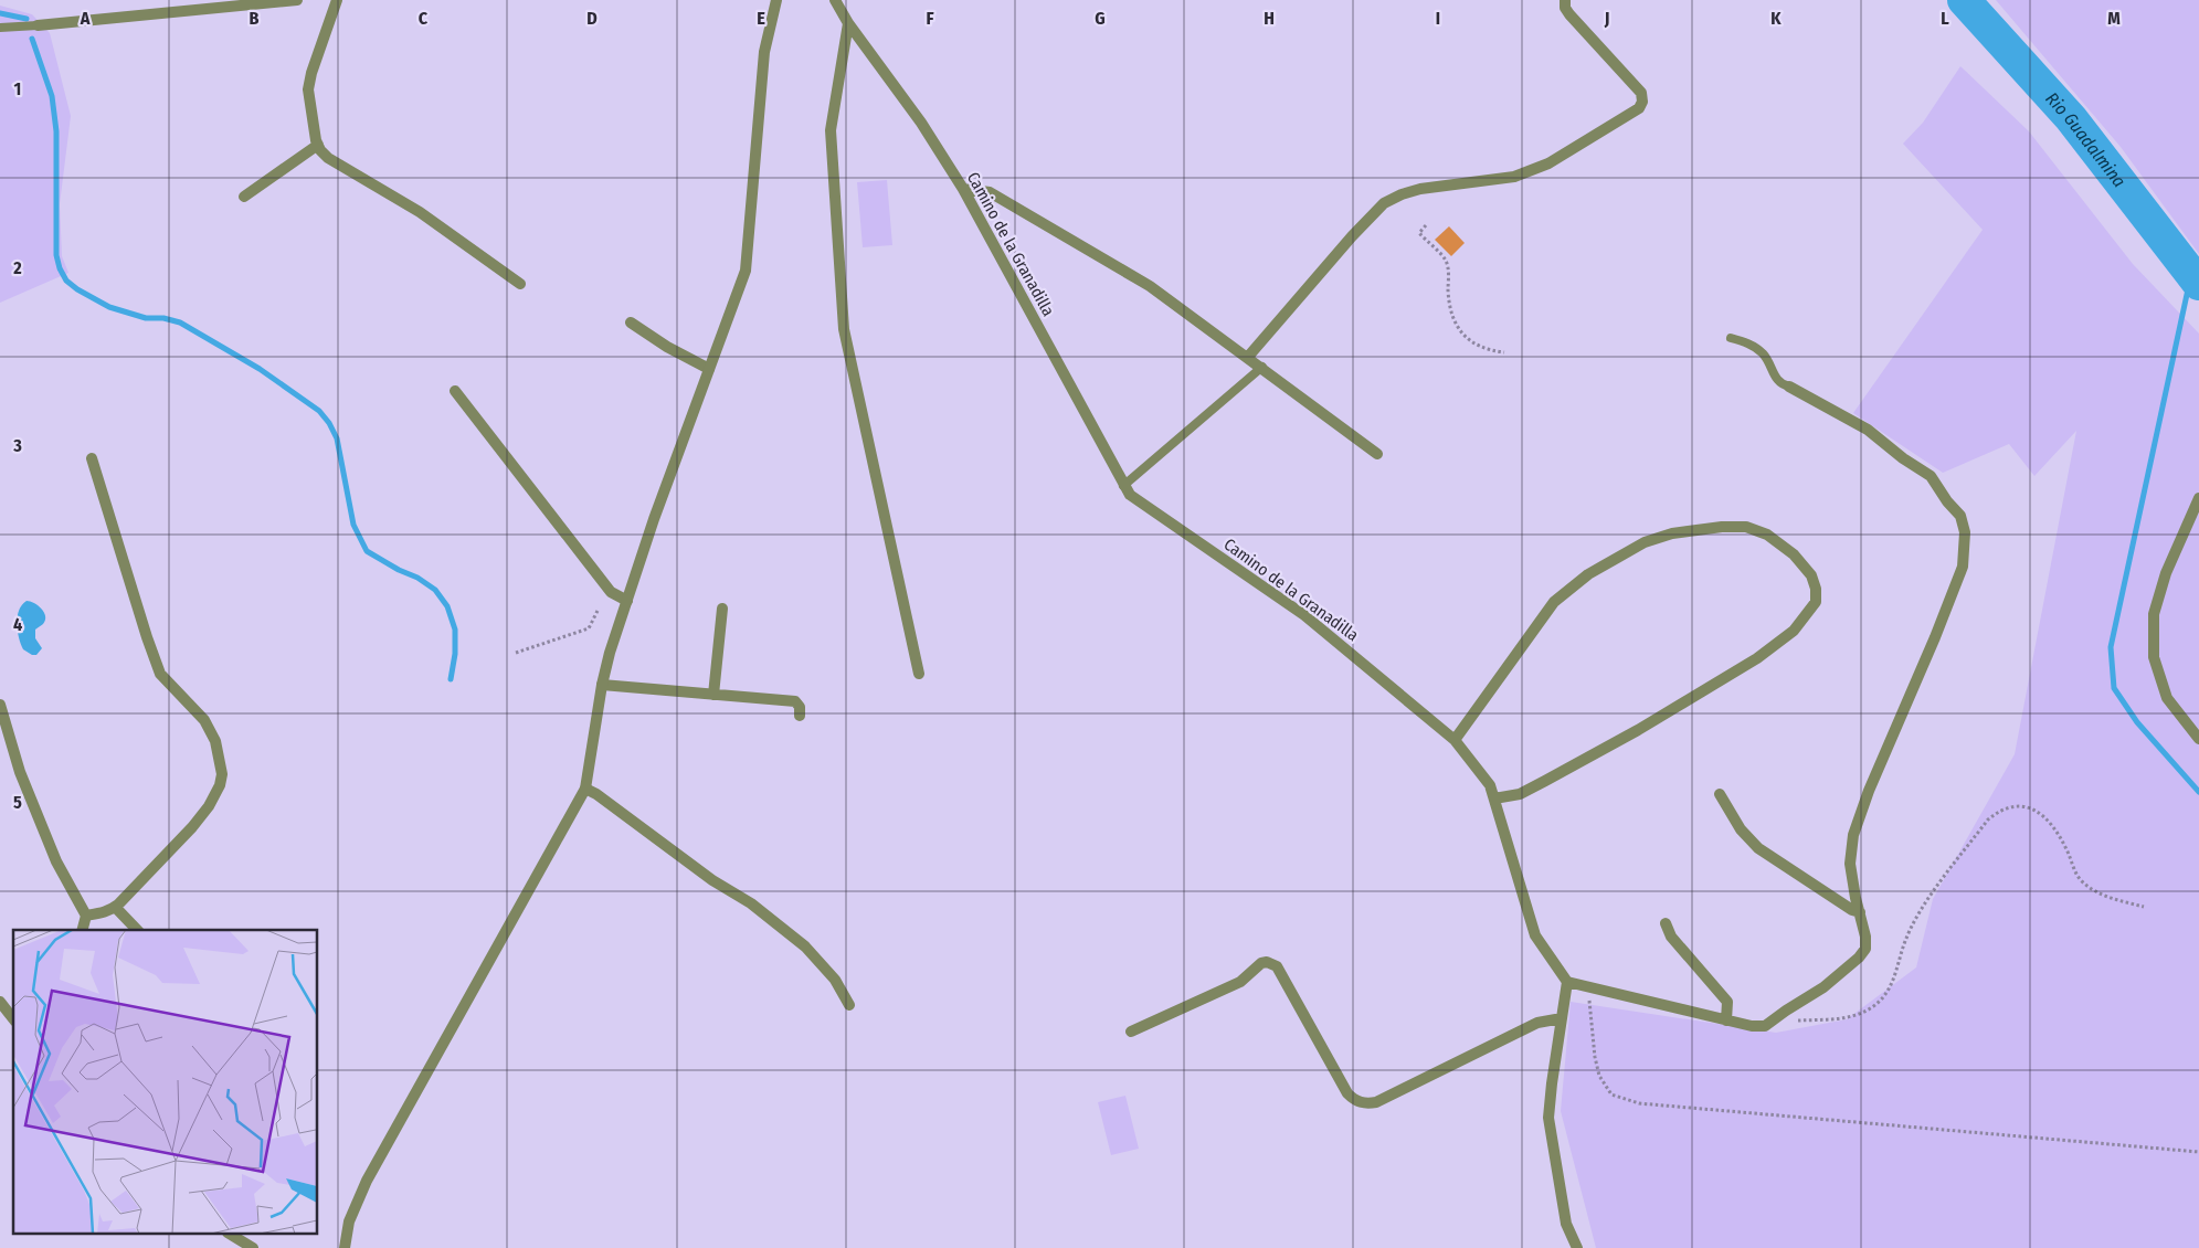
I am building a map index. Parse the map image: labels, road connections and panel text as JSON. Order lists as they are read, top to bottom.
{
  "streets": {
    "street": ["Camino de la Granadilla"]
  },
  "water": ["Rio Guadalmina"],
  "grid": {
    "columns": [
      "A",
      "B",
      "C",
      "D",
      "E",
      "F",
      "G",
      "H",
      "I",
      "J",
      "K",
      "L",
      "M"
    ],
    "rows": [
      "1",
      "2",
      "3",
      "4",
      "5"
    ]
  }
}
